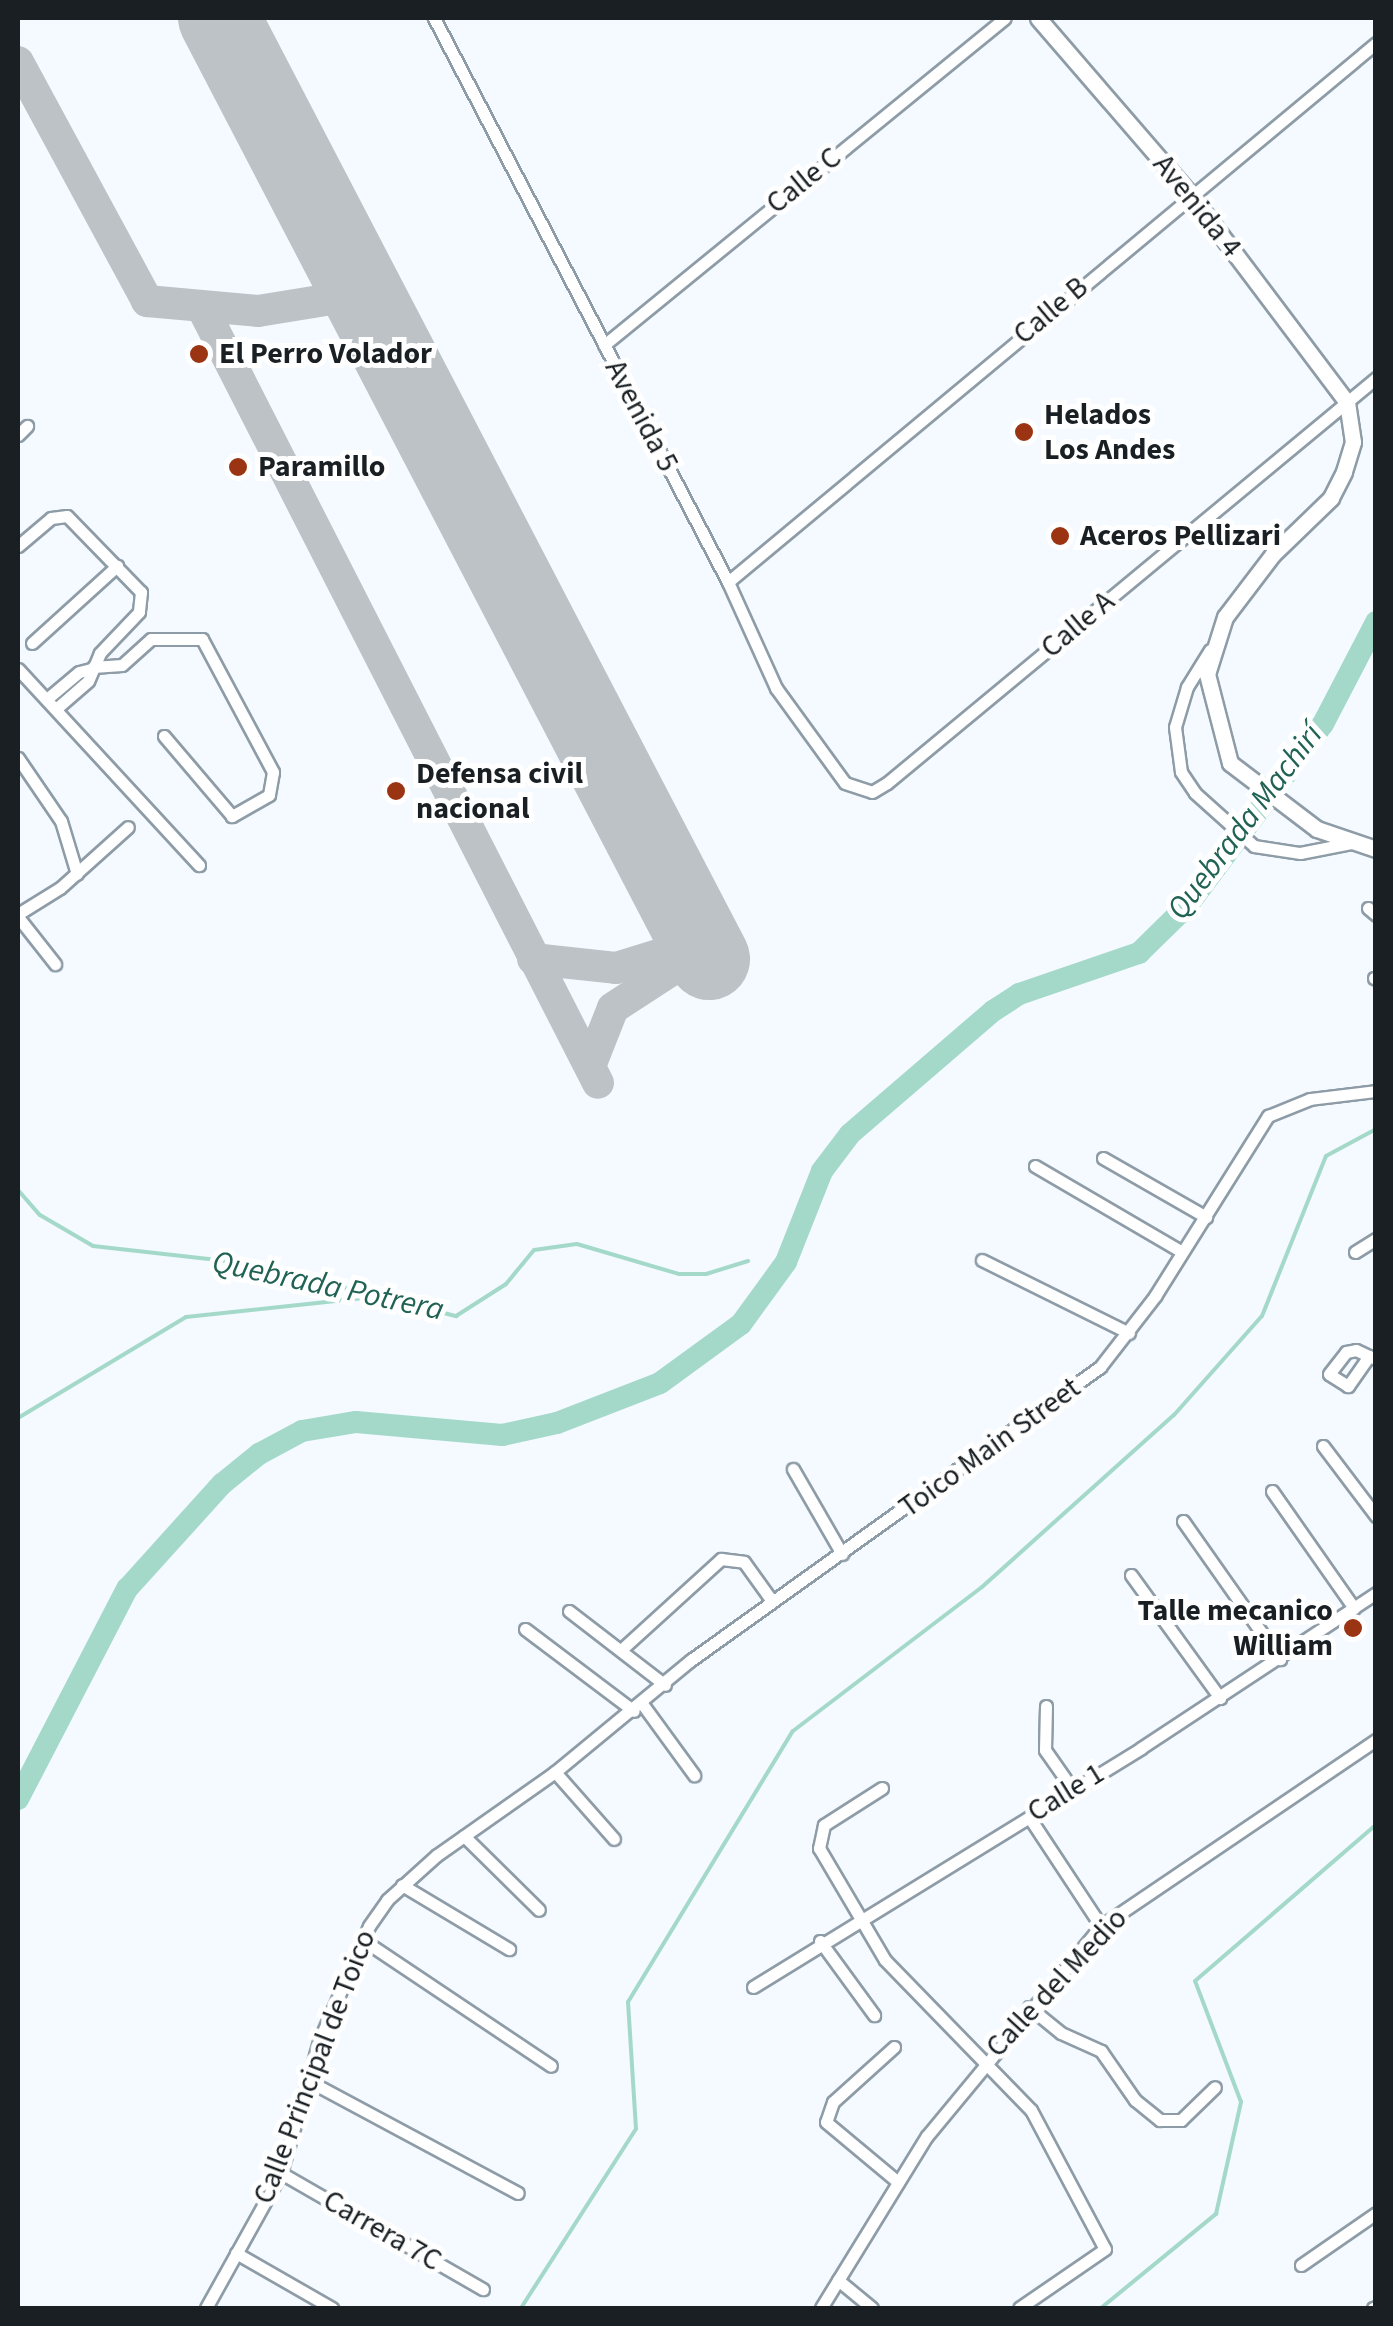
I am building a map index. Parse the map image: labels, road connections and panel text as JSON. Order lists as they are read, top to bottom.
{
  "streets": {
    "main road": ["Avenida 4"],
    "street": [
      "Calle C",
      "Calle B",
      "Avenida 5",
      "Calle A",
      "Toico Main Street",
      "Calle 1",
      "Calle del Medio",
      "Calle Principal de Toico",
      "Carrera 7C"
    ]
  },
  "crossings": [
    ["Calle C", "Avenida 5"],
    ["Avenida 4", "Calle B"],
    ["Avenida 4", "Calle A"],
    ["Calle B", "Avenida 5"],
    ["Avenida 5", "Calle A"],
    ["Toico Main Street", "Calle Principal de Toico"],
    ["Calle Principal de Toico", "Carrera 7C"]
  ],
  "water": ["Quebrada Machirí", "Quebrada Potrera"],
  "places": [
    "El Perro Volador",
    "Helados Los Andes",
    "Paramillo",
    "Aceros Pellizari",
    "Defensa civil nacional",
    "Talle mecanico William"
  ]
}
